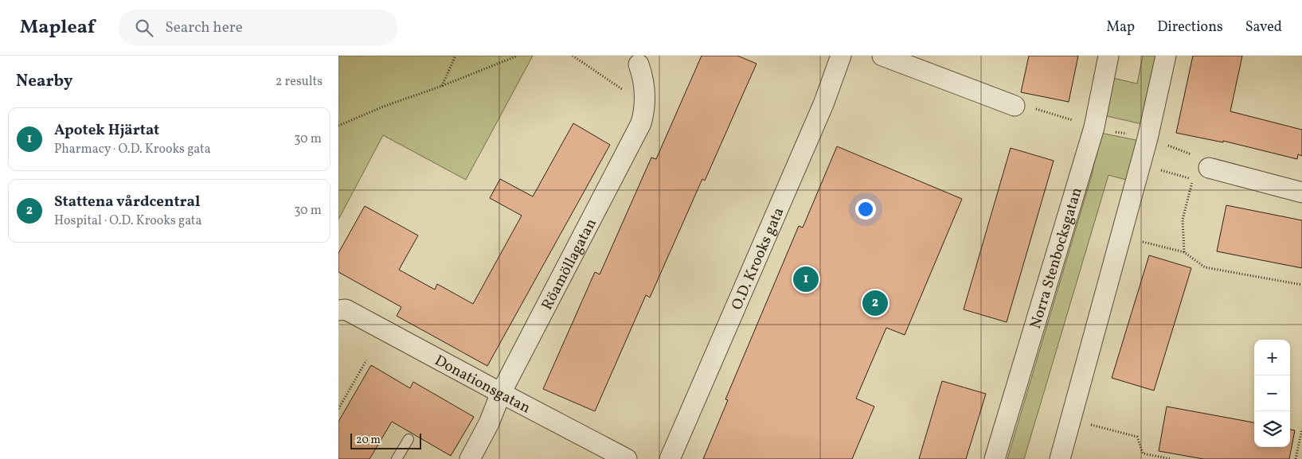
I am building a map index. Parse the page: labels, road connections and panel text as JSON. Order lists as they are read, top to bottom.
{
  "streets": {
    "street": [
      "O.D. Krooks gata",
      "Norra Stenbocksgatan",
      "Röamöllagatan",
      "Donationsgatan"
    ]
  },
  "crossings": [
    ["Röamöllagatan", "Donationsgatan"]
  ],
  "scale_bar": "20 m",
  "page": {
    "header": "Mapleaf",
    "search": "Search here",
    "nav": ["Map", "Directions", "Saved"],
    "heading": ["Nearby", "2 results"],
    "list": [
      {
        "mark": "1",
        "name": "Apotek Hjärtat",
        "note": "Pharmacy · O.D. Krooks gata",
        "value": "30 m"
      },
      {
        "mark": "2",
        "name": "Stattena vårdcentral",
        "note": "Hospital · O.D. Krooks gata",
        "value": "30 m"
      }
    ],
    "pins": ["1", "2"],
    "map_buttons": ["+", "−"],
    "scale": "20 m"
  }
}
